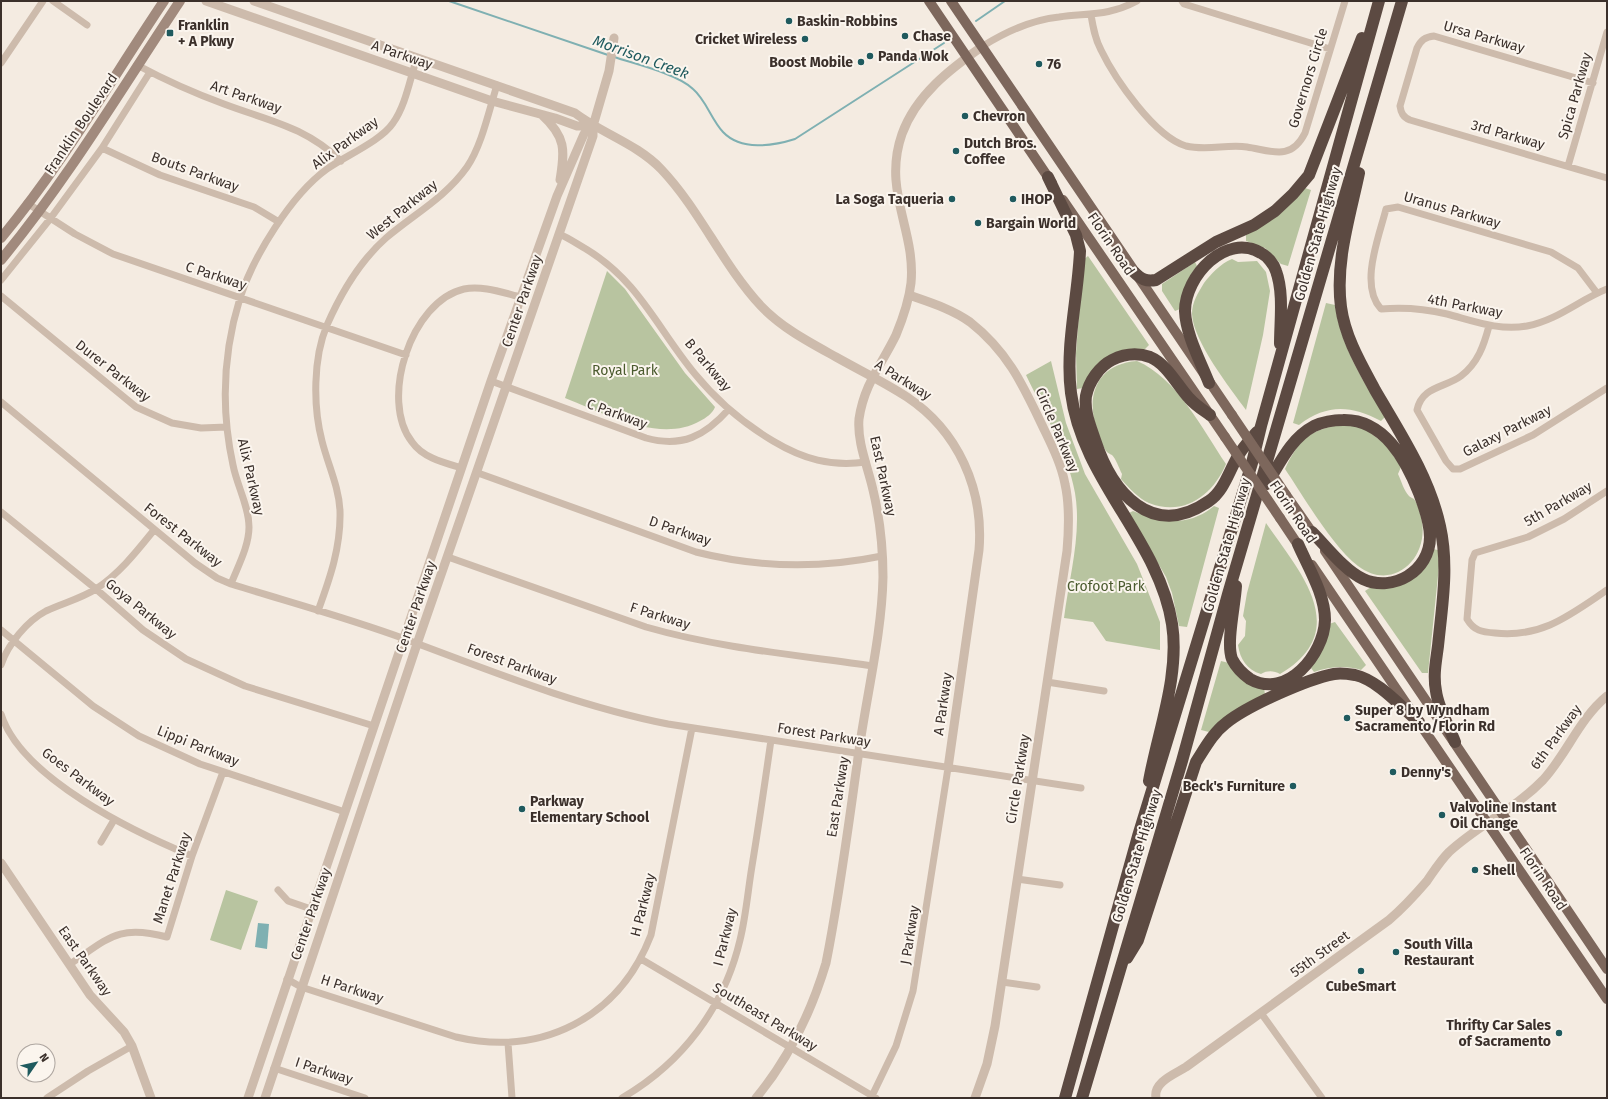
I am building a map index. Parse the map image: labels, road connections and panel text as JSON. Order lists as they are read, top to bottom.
{
  "streets": {
    "highway": ["Golden State Highway"],
    "main road": ["Franklin Boulevard", "Florin Road"],
    "street": [
      "Ursa Parkway",
      "A Parkway",
      "Governors Circle",
      "Spica Parkway",
      "Art Parkway",
      "3rd Parkway",
      "Alix Parkway",
      "Bouts Parkway",
      "West Parkway",
      "Uranus Parkway",
      "C Parkway",
      "Center Parkway",
      "4th Parkway",
      "B Parkway",
      "Durer Parkway",
      "Circle Parkway",
      "Galaxy Parkway",
      "East Parkway",
      "5th Parkway",
      "D Parkway",
      "Forest Parkway",
      "Goya Parkway",
      "F Parkway",
      "6th Parkway",
      "Lippi Parkway",
      "Goes Parkway",
      "Manet Parkway",
      "H Parkway",
      "J Parkway",
      "I Parkway",
      "55th Street",
      "Southeast Parkway"
    ]
  },
  "crossings": [
    ["Ursa Parkway", "Spica Parkway"],
    ["Ursa Parkway", "3rd Parkway"],
    ["A Parkway", "Alix Parkway"],
    ["A Parkway", "West Parkway"],
    ["A Parkway", "Center Parkway"],
    ["A Parkway", "East Parkway"],
    ["A Parkway", "Forest Parkway"],
    ["A Parkway", "J Parkway"],
    ["Governors Circle", "East Parkway"],
    ["Spica Parkway", "3rd Parkway"],
    ["Art Parkway", "Franklin Boulevard"],
    ["Art Parkway", "Alix Parkway"],
    ["Franklin Boulevard", "C Parkway"],
    ["Alix Parkway", "Bouts Parkway"],
    ["Alix Parkway", "C Parkway"],
    ["Alix Parkway", "Durer Parkway"],
    ["Alix Parkway", "Forest Parkway"],
    ["West Parkway", "C Parkway"],
    ["West Parkway", "Forest Parkway"],
    ["Uranus Parkway", "4th Parkway"],
    ["Florin Road", "East Parkway"],
    ["Florin Road", "6th Parkway"],
    ["Florin Road", "55th Street"],
    ["C Parkway", "Center Parkway"],
    ["C Parkway", "B Parkway"],
    ["Center Parkway", "B Parkway"],
    ["Center Parkway", "D Parkway"],
    ["Center Parkway", "Forest Parkway"],
    ["Center Parkway", "Goya Parkway"],
    ["Center Parkway", "F Parkway"],
    ["Center Parkway", "Lippi Parkway"],
    ["Center Parkway", "H Parkway"],
    ["Center Parkway", "I Parkway"],
    ["4th Parkway", "Galaxy Parkway"],
    ["B Parkway", "East Parkway"],
    ["Circle Parkway", "East Parkway"],
    ["Circle Parkway", "Forest Parkway"],
    ["East Parkway", "D Parkway"],
    ["East Parkway", "Forest Parkway"],
    ["East Parkway", "F Parkway"],
    ["East Parkway", "Manet Parkway"],
    ["East Parkway", "Southeast Parkway"],
    ["Forest Parkway", "H Parkway"],
    ["Forest Parkway", "J Parkway"],
    ["Forest Parkway", "I Parkway"],
    ["6th Parkway", "55th Street"],
    ["Lippi Parkway", "Manet Parkway"],
    ["Goes Parkway", "Manet Parkway"],
    ["H Parkway", "Southeast Parkway"],
    ["J Parkway", "Southeast Parkway"],
    ["I Parkway", "Southeast Parkway"]
  ],
  "water": ["Morrison Creek"],
  "parks": ["Royal Park", "Crofoot Park"],
  "places": {
    "other": [
      "Baskin-Robbins",
      "Chase",
      "Cricket Wireless",
      "Panda Wok",
      "Boost Mobile",
      "76",
      "Chevron",
      "Dutch Bros. Coffee",
      "La Soga Taqueria",
      "IHOP",
      "Bargain World",
      "Super 8 by Wyndham Sacramento/Florin Rd",
      "Denny's",
      "Beck's Furniture",
      "Parkway Elementary School",
      "Valvoline Instant Oil Change",
      "Shell",
      "South Villa Restaurant",
      "CubeSmart",
      "Thrifty Car Sales of Sacramento"
    ],
    "transit": ["Franklin + A Pkwy"]
  },
  "north": "top right"
}
